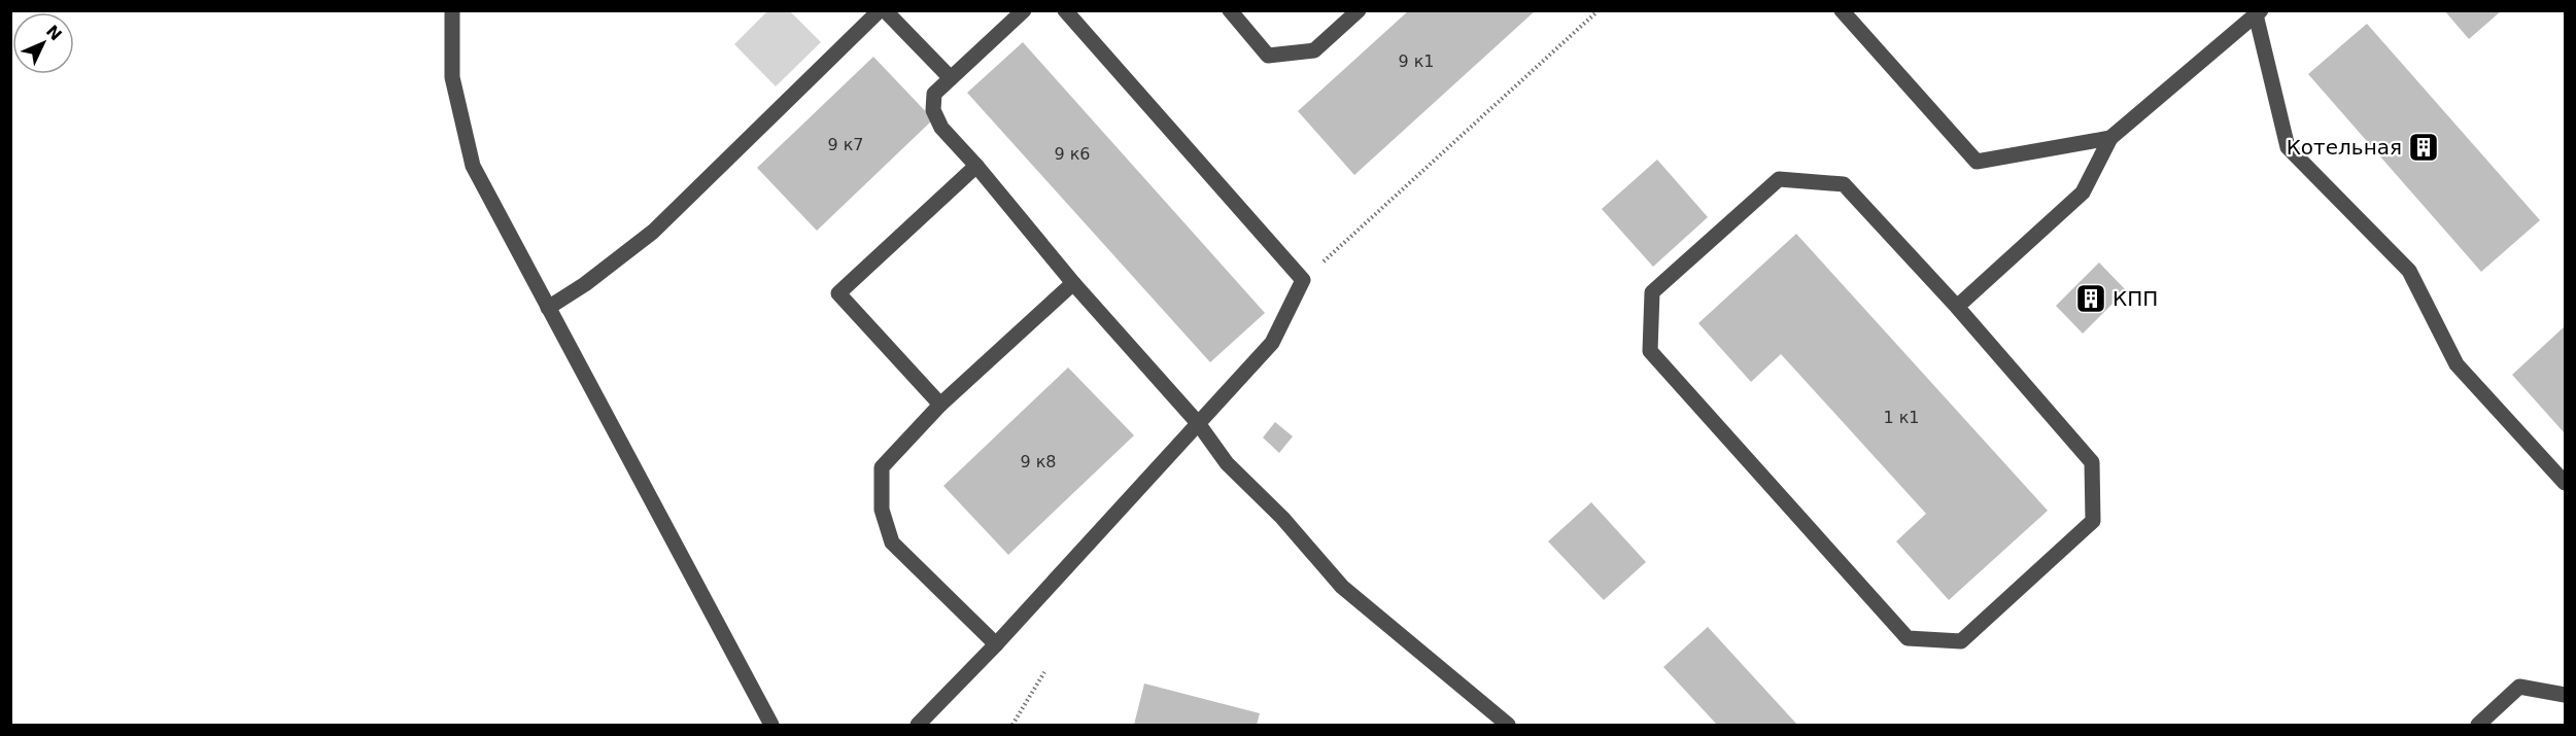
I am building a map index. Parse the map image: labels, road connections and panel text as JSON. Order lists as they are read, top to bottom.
{
  "places": {
    "building": ["Котельная", "КПП"]
  },
  "house_numbers": [
    "9 к1",
    "9 к7",
    "9 к6",
    "1 к1",
    "9 к8"
  ],
  "north": "top right"
}
